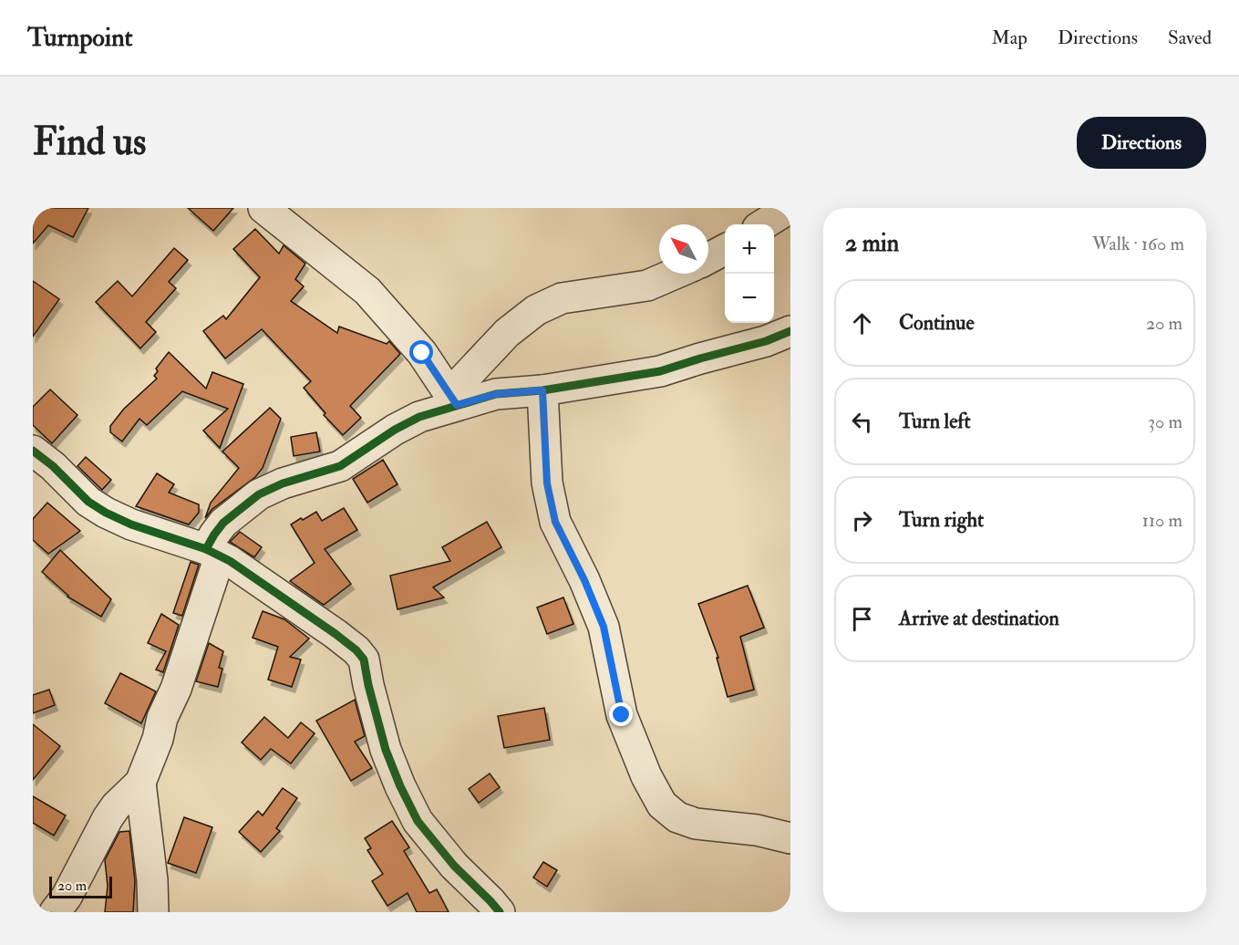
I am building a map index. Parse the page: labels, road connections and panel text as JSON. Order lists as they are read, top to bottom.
{
  "scale_bar": "20 m",
  "north": "top left",
  "page": {
    "header": "Turnpoint",
    "nav": ["Map", "Directions", "Saved"],
    "buttons": "Directions",
    "title": "Find us",
    "heading": ["2 min", "Walk · 160 m"],
    "map_buttons": ["+", "−"],
    "list": [
      ["Continue", "20 m"],
      ["Turn left", "30 m"],
      ["Turn right", "110 m"],
      "Arrive at destination"
    ],
    "scale": "20 m"
  }
}
